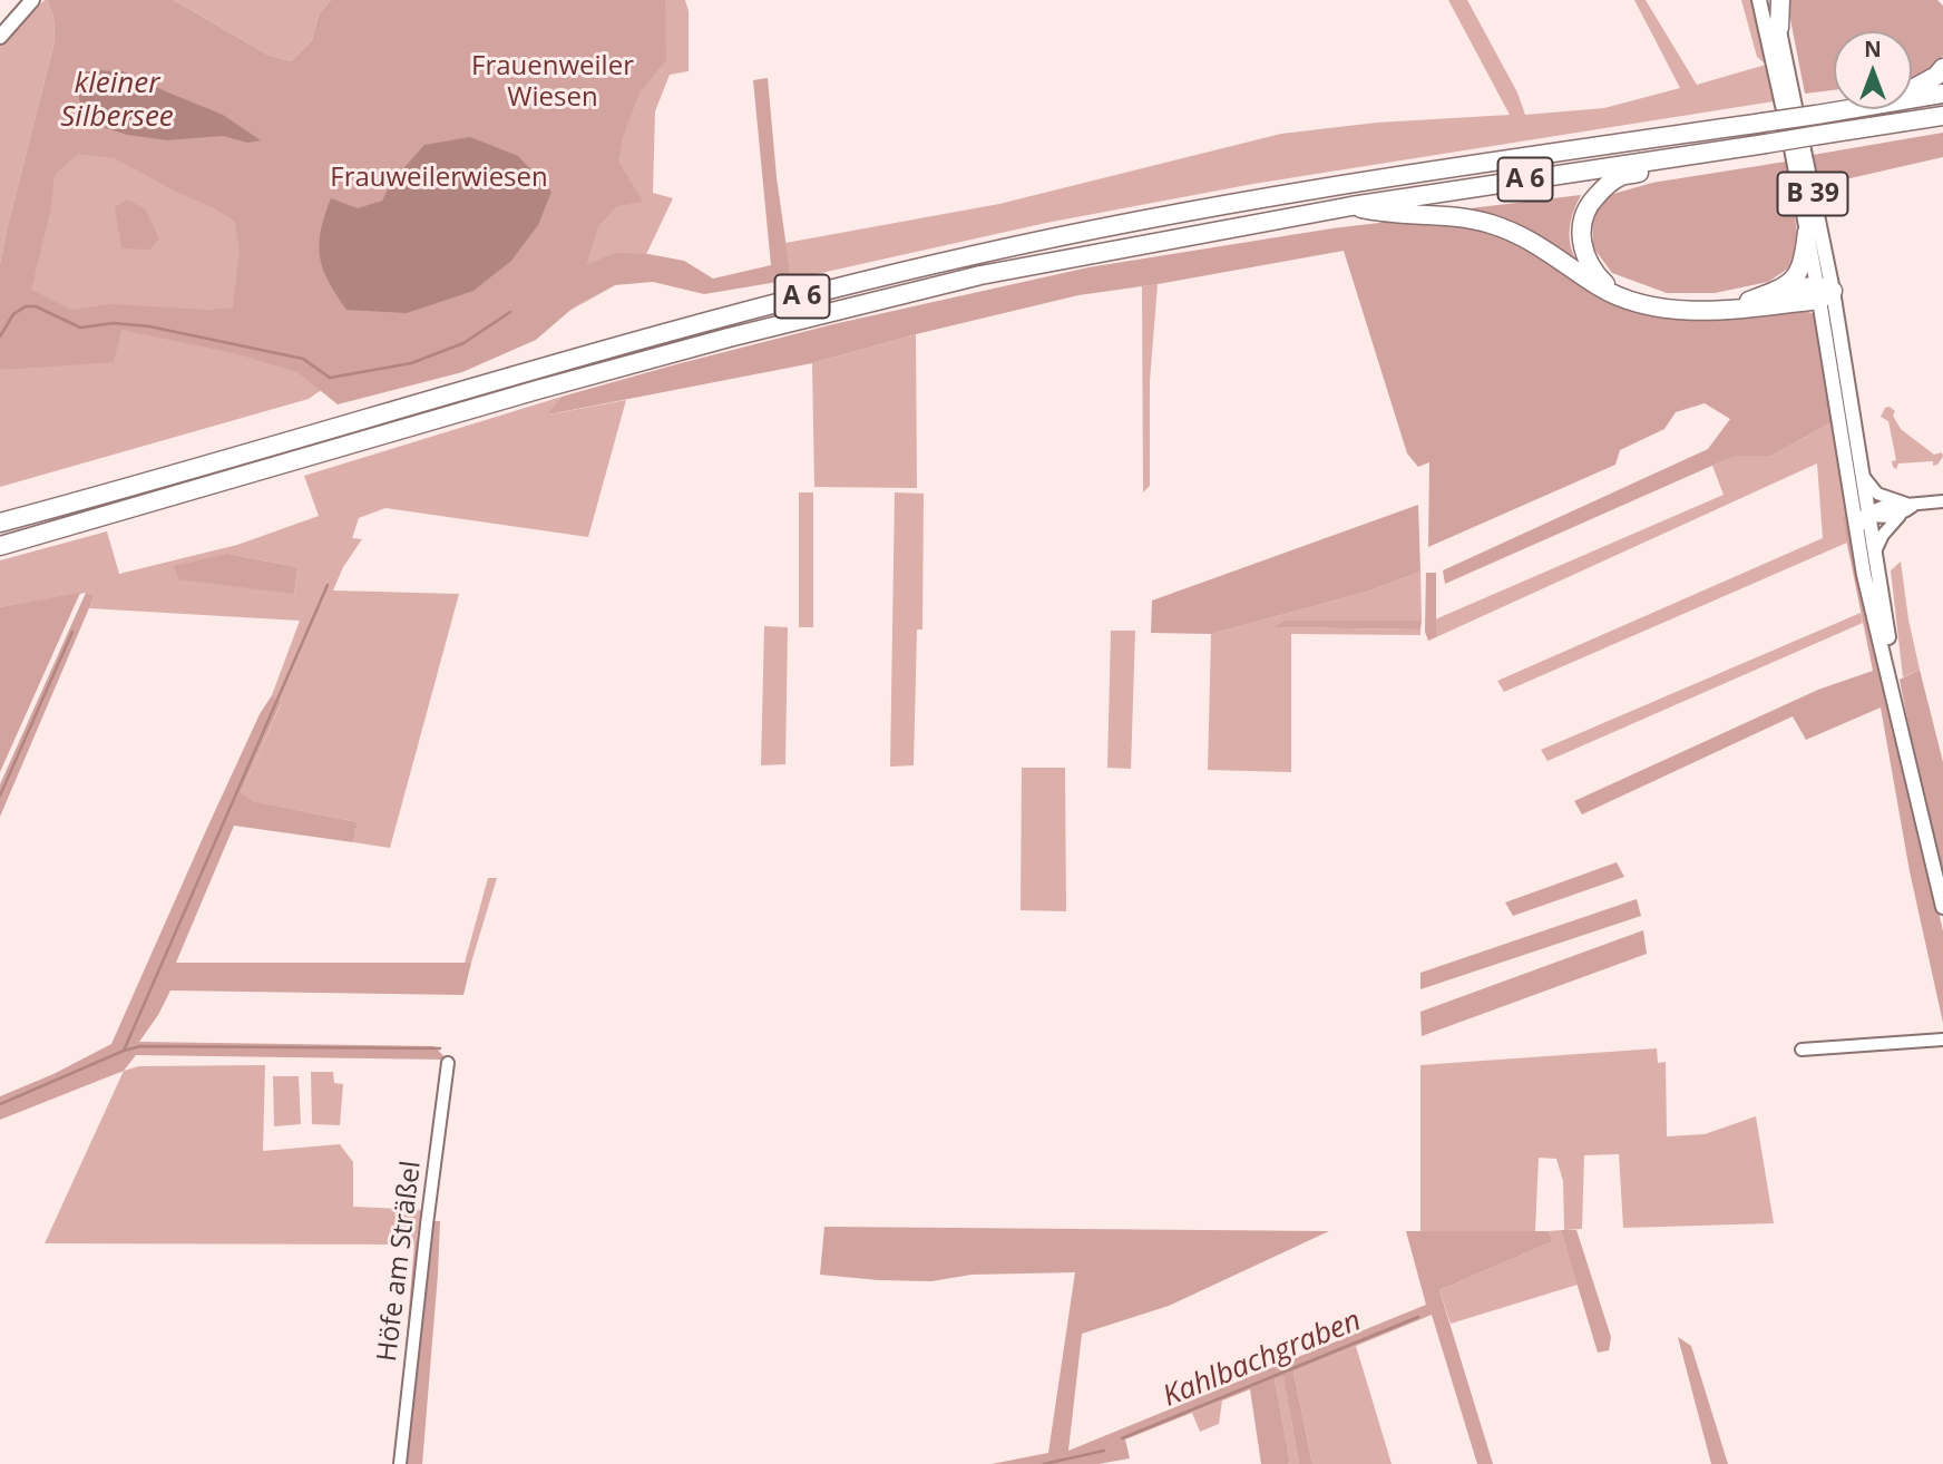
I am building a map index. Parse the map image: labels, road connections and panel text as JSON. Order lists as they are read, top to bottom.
{
  "streets": {
    "highway": ["A 6"],
    "main road": ["B 39"],
    "street": ["Höfe am Sträßel"]
  },
  "water": ["kleiner Silbersee", "Kahlbachgraben"],
  "parks": ["Frauenweiler Wiesen", "Frauweilerwiesen"],
  "north": "top"
}
